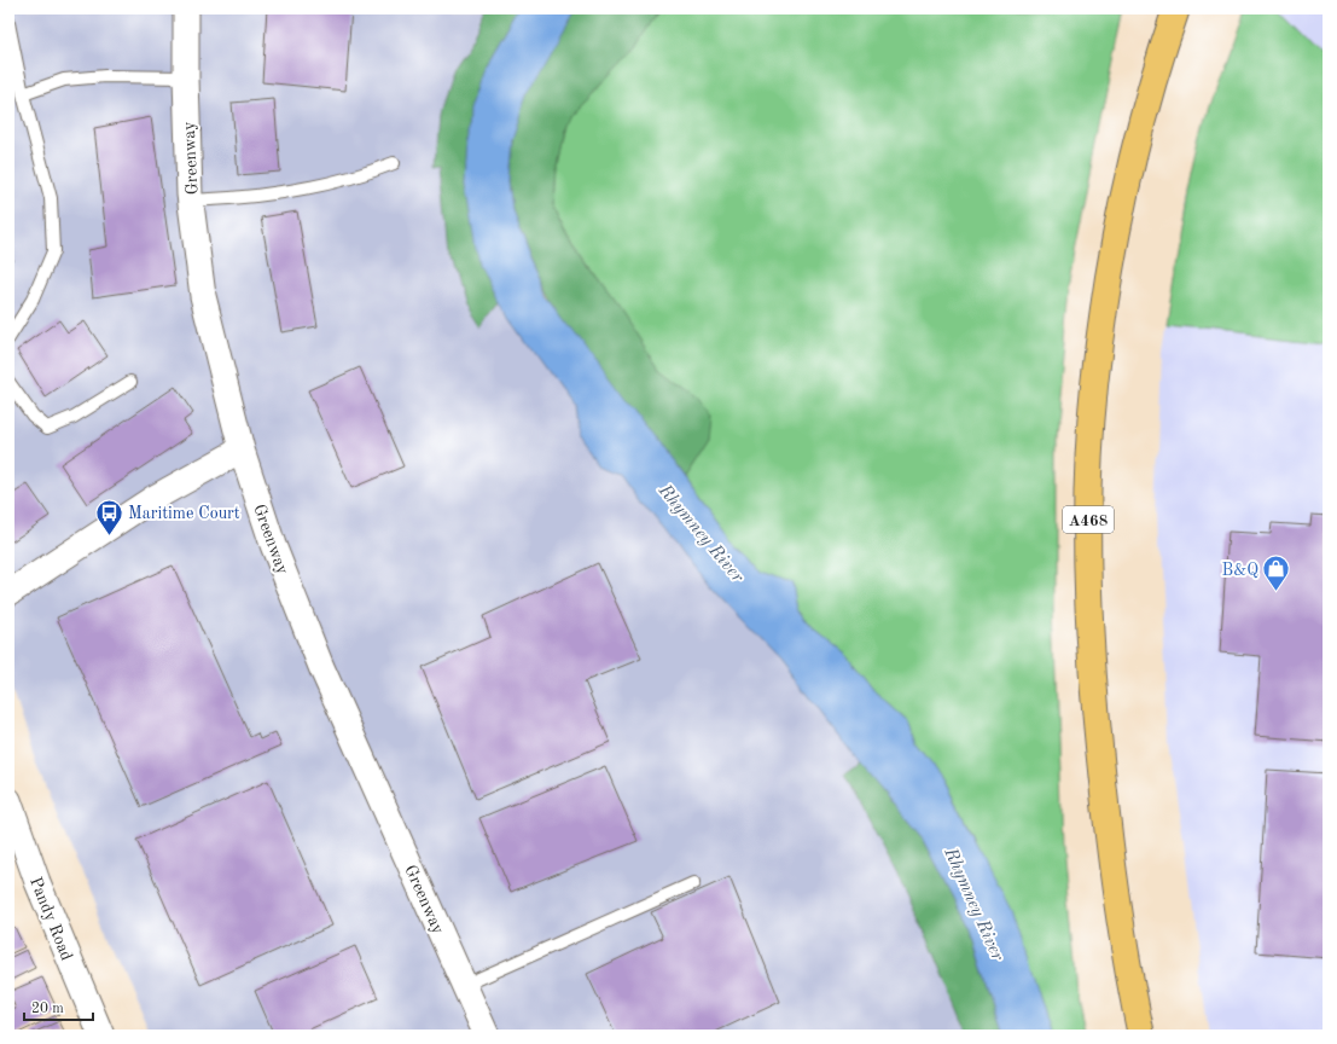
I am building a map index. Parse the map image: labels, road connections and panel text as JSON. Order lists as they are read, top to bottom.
{
  "streets": {
    "main road": ["A468"],
    "street": ["Greenway", "Pandy Road"]
  },
  "water": ["Rhymney River"],
  "places": {
    "bus stop": ["Maritime Court"],
    "shop": ["B&Q"]
  },
  "scale_bar": "20 m"
}
